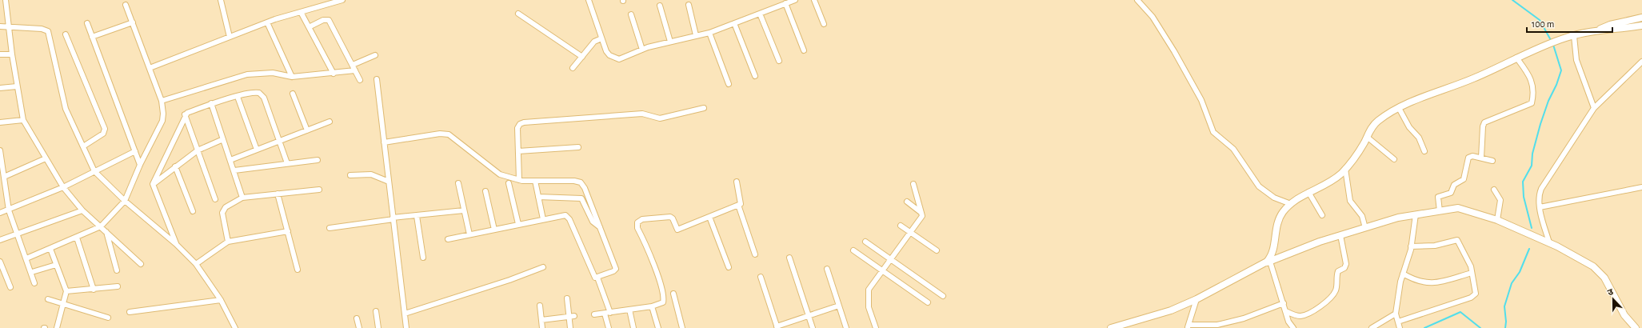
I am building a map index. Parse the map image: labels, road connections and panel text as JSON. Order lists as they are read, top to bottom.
{
  "scale_bar": "100 m",
  "north": "top"
}
